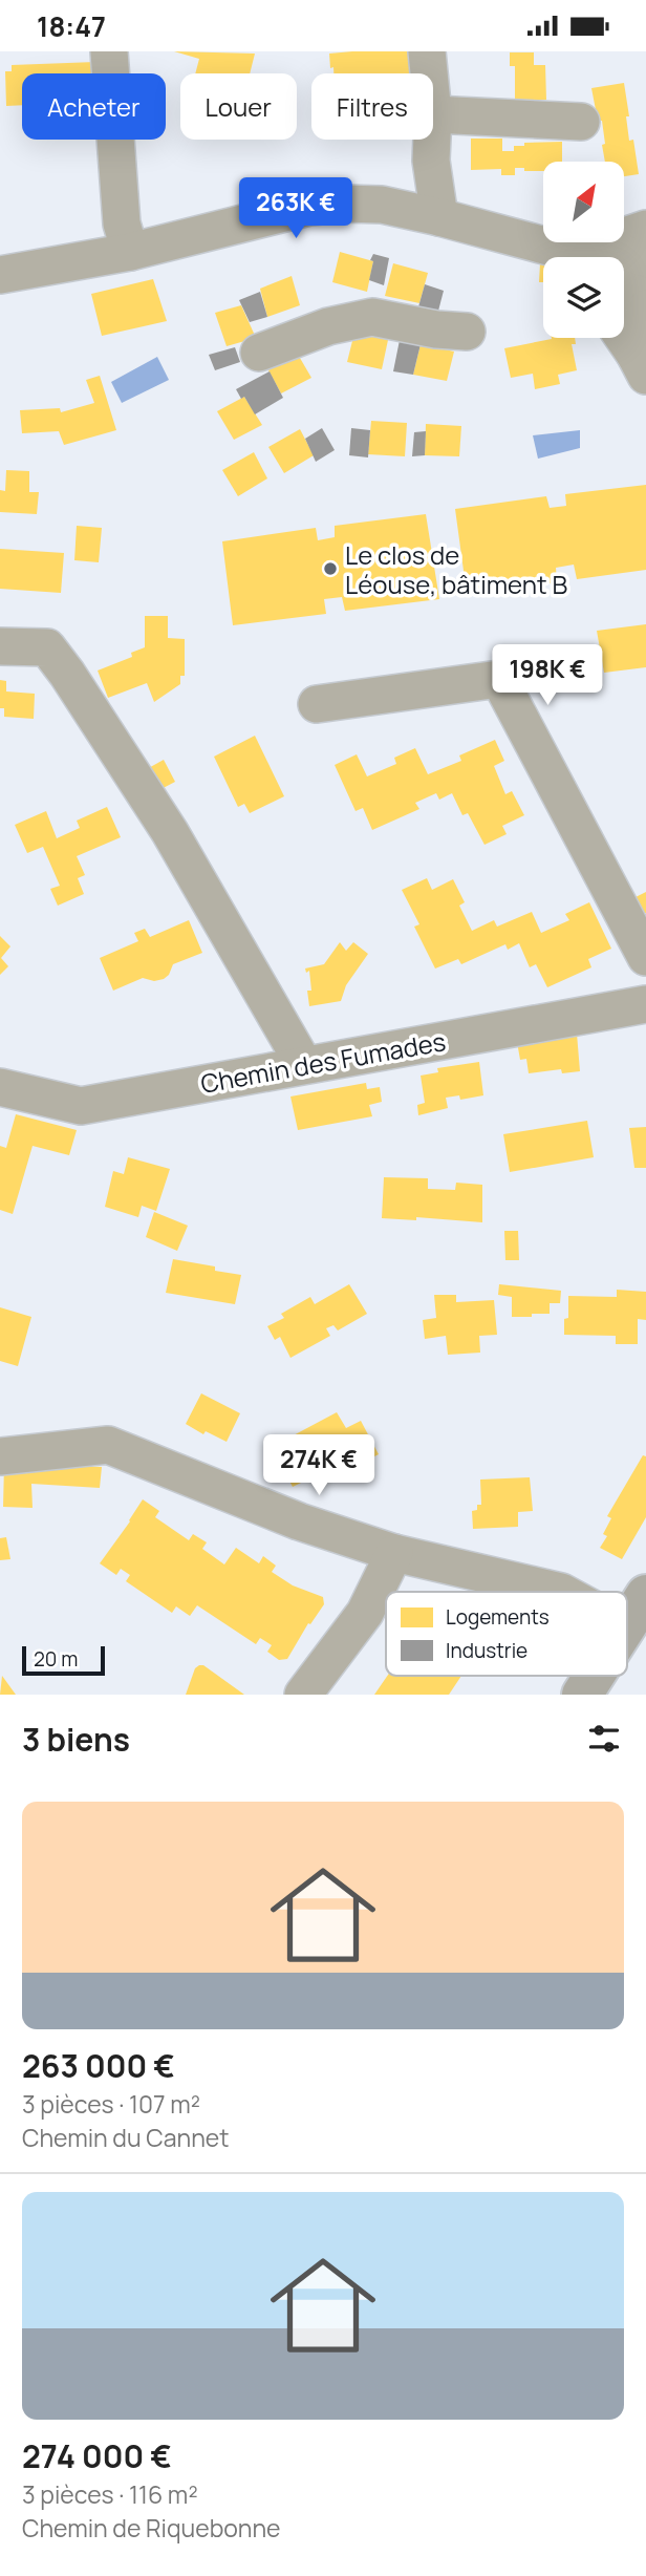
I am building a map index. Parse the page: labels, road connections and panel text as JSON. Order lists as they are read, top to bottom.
{
  "streets": {
    "street": ["Chemin des Fumades"]
  },
  "places": ["Le clos de Léouse, bâtiment B"],
  "legend": ["Logements", "Industrie"],
  "scale_bar": "20 m",
  "north": "top right",
  "page": {
    "status": "18:47",
    "chip": ["Acheter", "Louer", "Filtres"],
    "price": ["263K €", "198K €", "274K €"],
    "scale": "20 m",
    "heading": "3 biens",
    "list": [
      {
        "name": "263 000 €",
        "note": "3 pièces · 107 m² · Chemin du Cannet"
      },
      {
        "name": "274 000 €",
        "note": "3 pièces · 116 m² · Chemin de Riquebonne"
      }
    ]
  }
}
